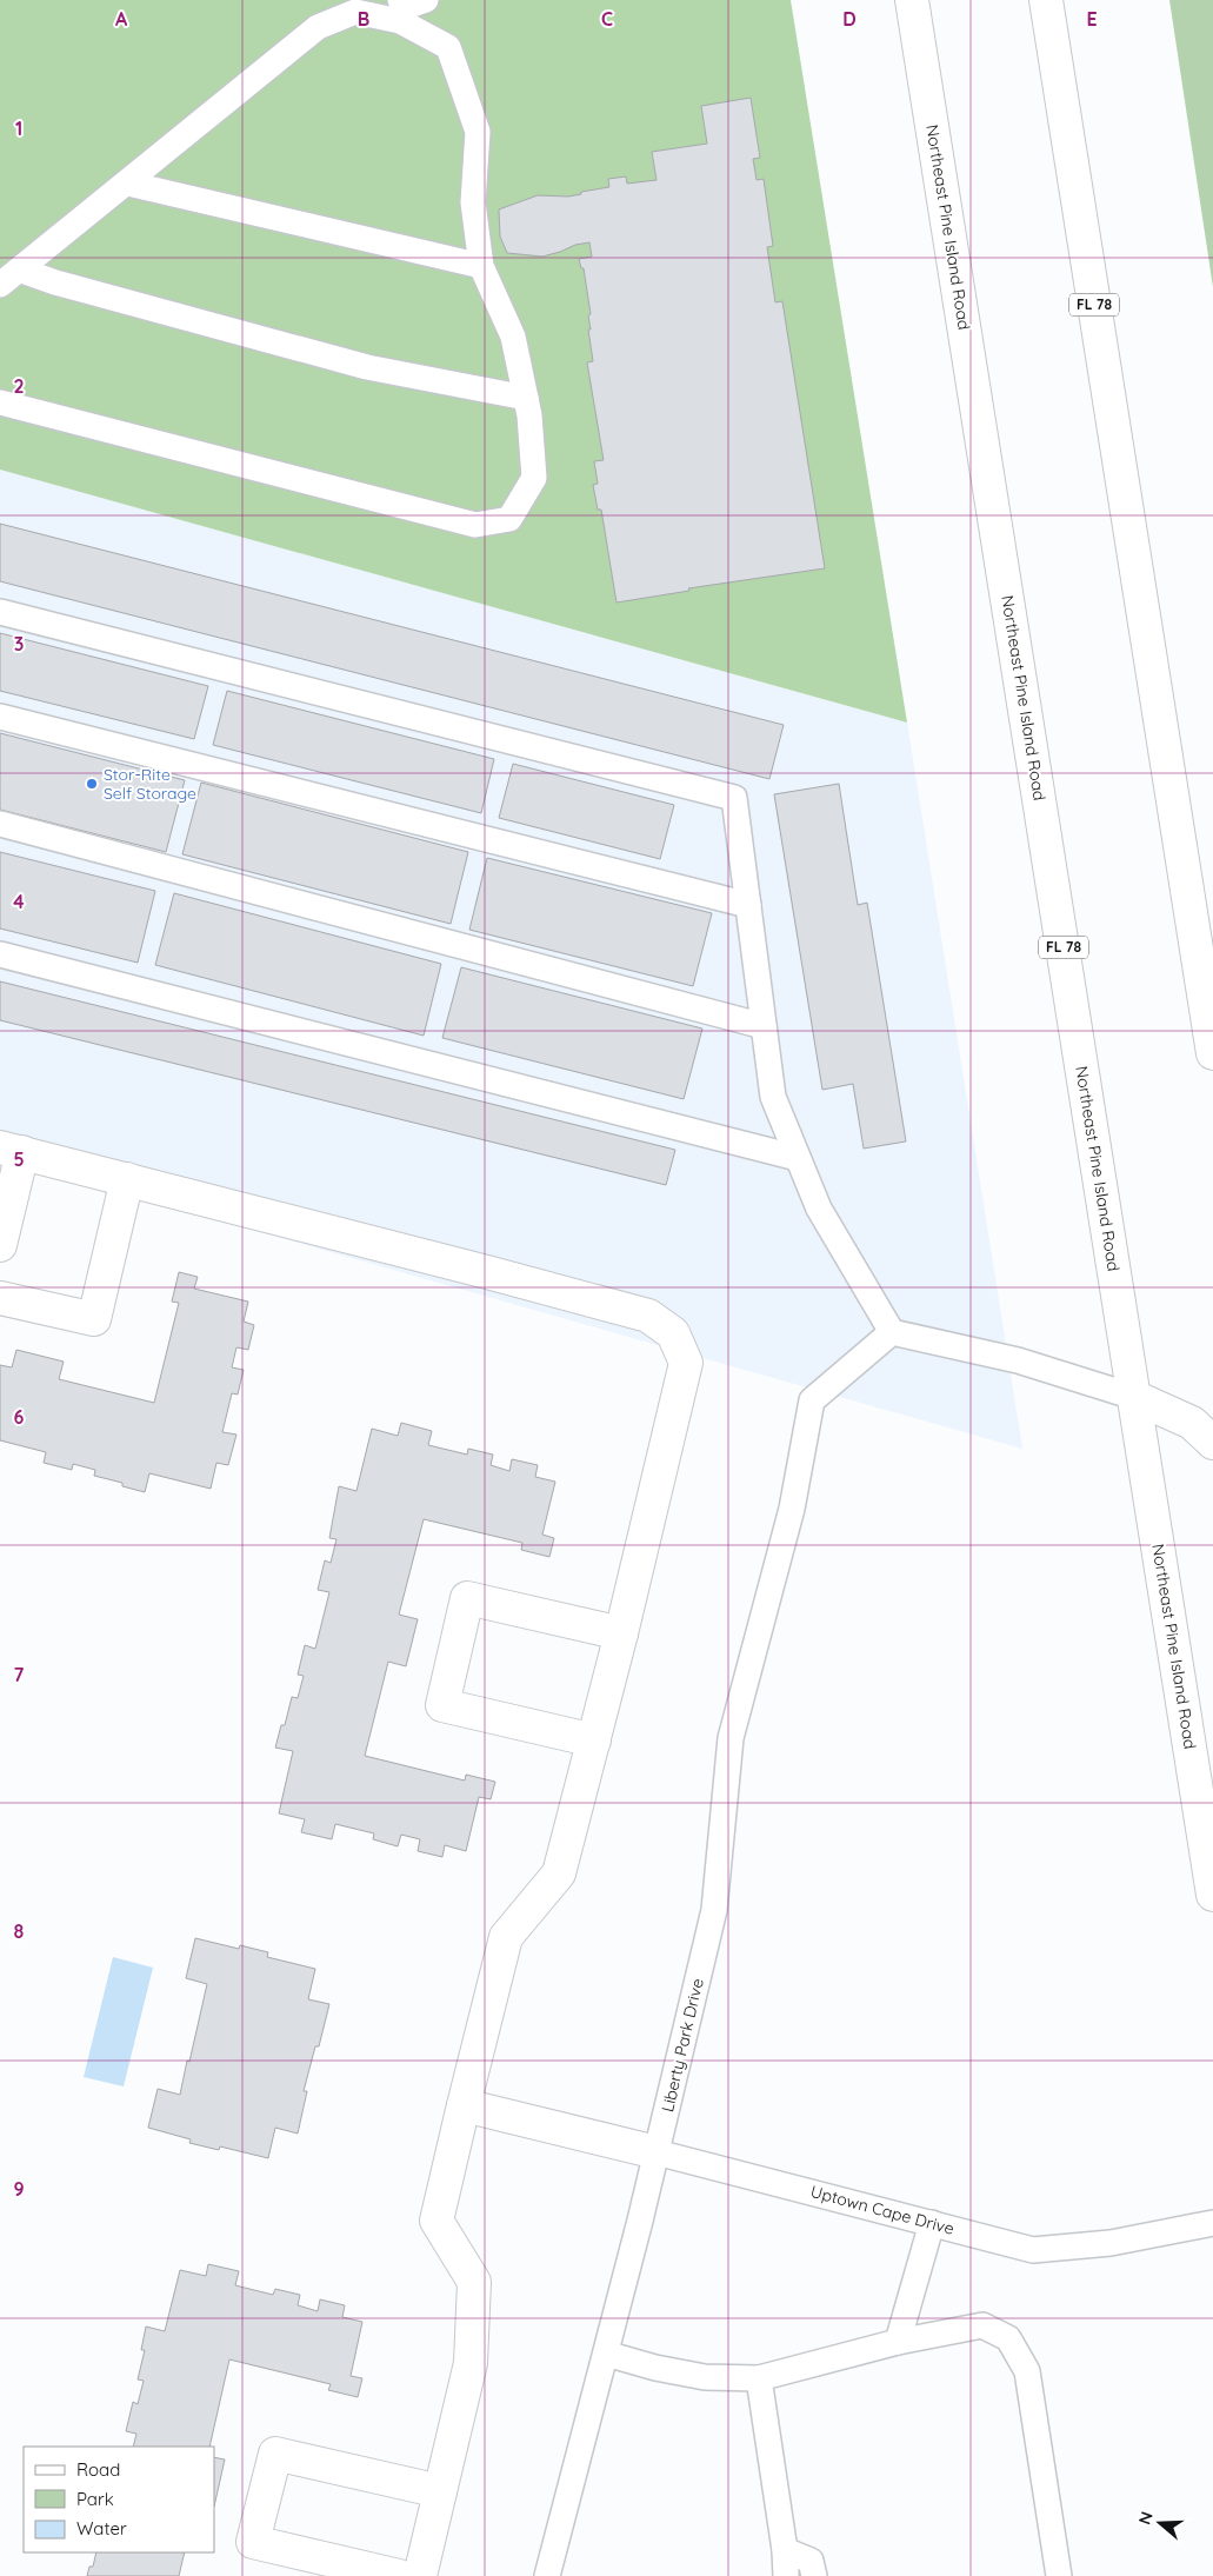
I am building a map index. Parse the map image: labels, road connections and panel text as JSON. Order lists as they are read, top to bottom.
{
  "streets": {
    "street": ["Northeast Pine Island Road", "FL 78"],
    "lane": ["Liberty Park Drive", "Uptown Cape Drive"]
  },
  "crossings": [
    ["Liberty Park Drive", "Uptown Cape Drive"]
  ],
  "places": ["Stor-Rite Self Storage"],
  "legend": ["Road", "Park", "Water"],
  "north": "left",
  "grid": {
    "columns": [
      "A",
      "B",
      "C",
      "D",
      "E"
    ],
    "rows": [
      "1",
      "2",
      "3",
      "4",
      "5",
      "6",
      "7",
      "8",
      "9"
    ]
  }
}
